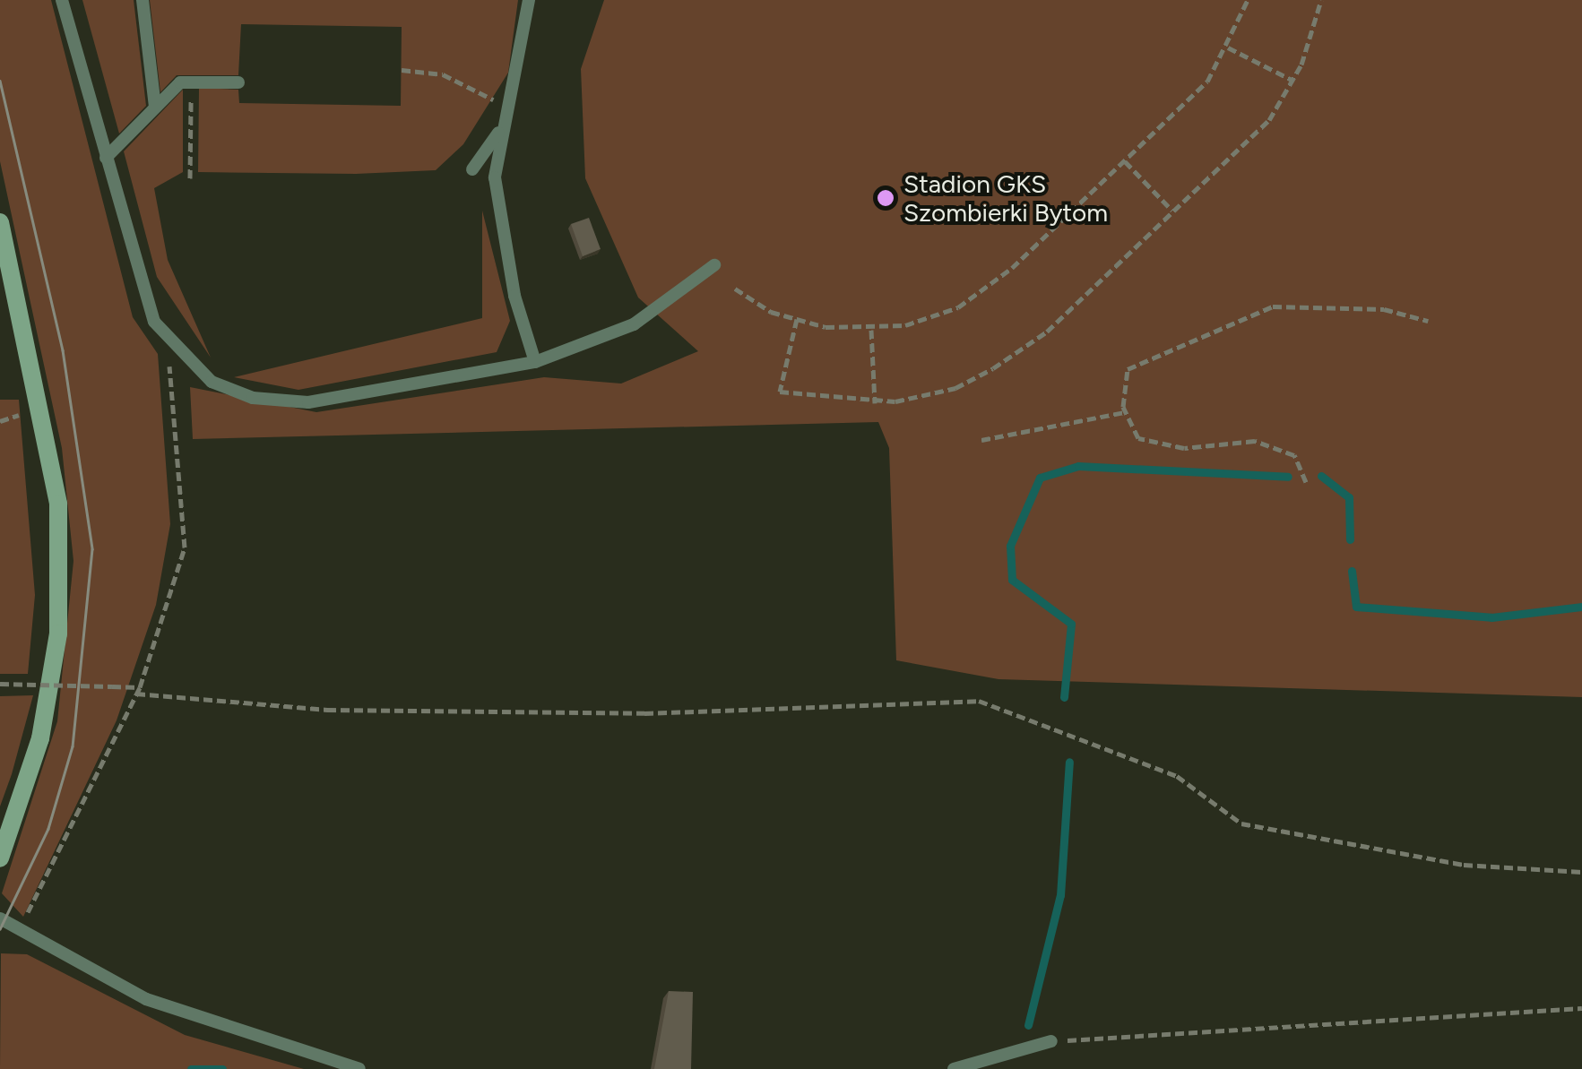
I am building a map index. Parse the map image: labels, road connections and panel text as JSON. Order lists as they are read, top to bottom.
{
  "places": ["Stadion GKS Szombierki Bytom"]
}
